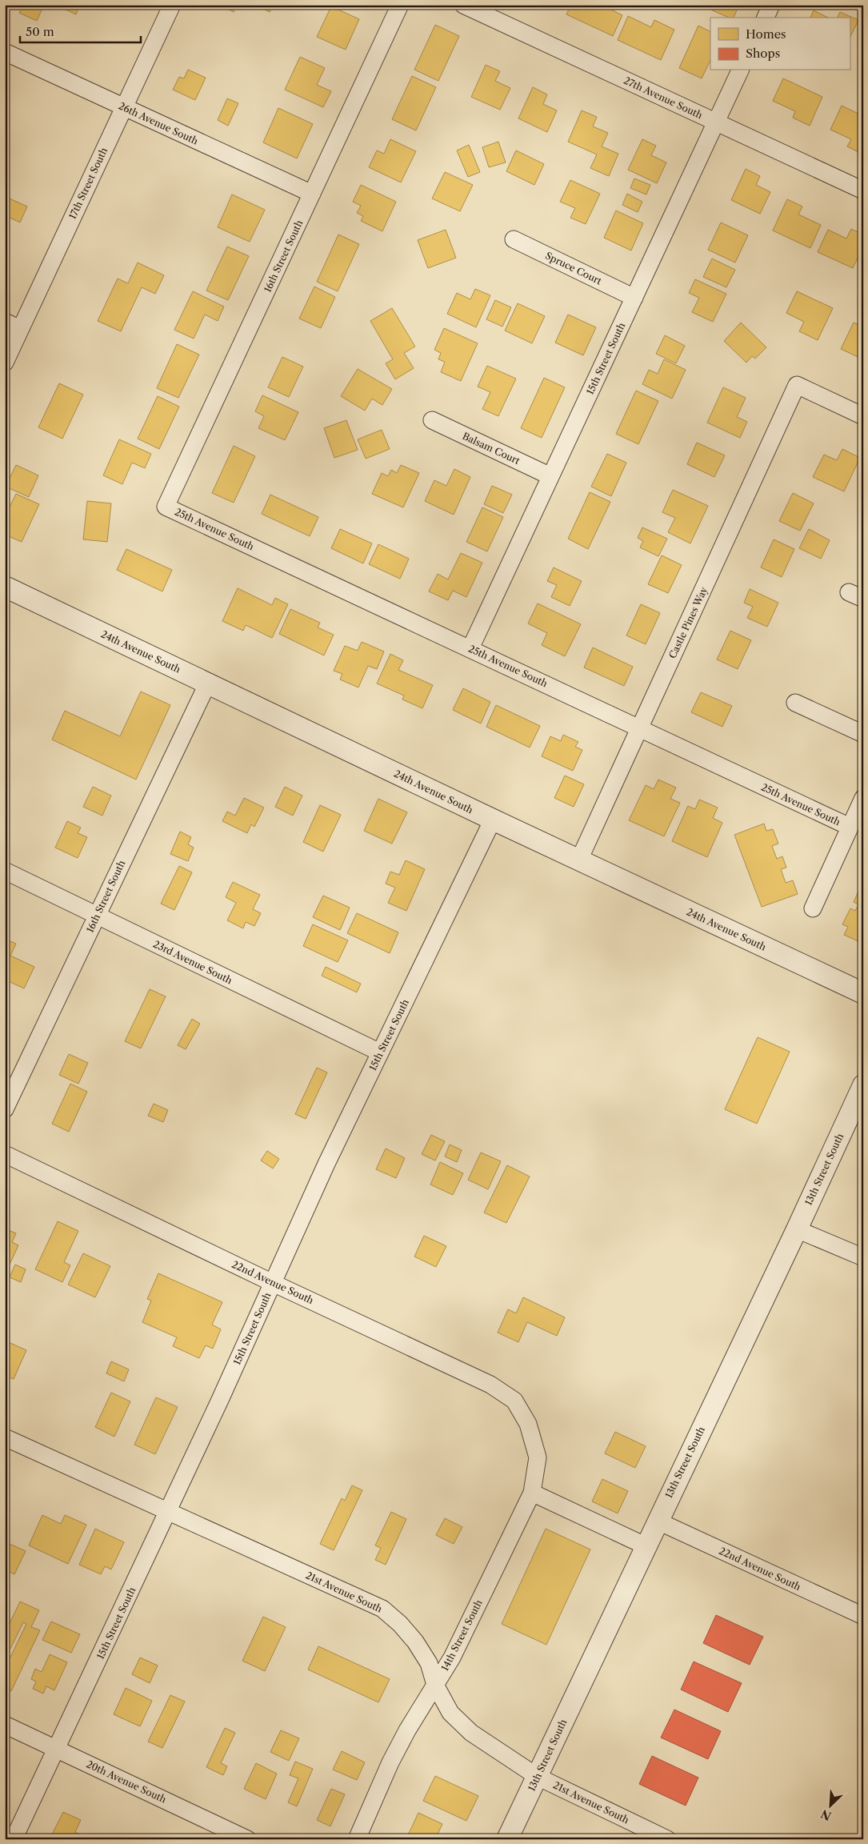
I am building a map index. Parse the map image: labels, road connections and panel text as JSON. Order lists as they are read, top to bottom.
{
  "streets": {
    "street": [
      "27th Avenue South",
      "26th Avenue South",
      "17th Street South",
      "16th Street South",
      "Spruce Court",
      "15th Street South",
      "Balsam Court",
      "25th Avenue South",
      "Castle Pines Way",
      "24th Avenue South",
      "23rd Avenue South",
      "13th Street South",
      "22nd Avenue South",
      "21st Avenue South",
      "14th Street South",
      "20th Avenue South"
    ]
  },
  "crossings": [
    ["27th Avenue South", "15th Street South"],
    ["26th Avenue South", "17th Street South"],
    ["26th Avenue South", "16th Street South"],
    ["16th Street South", "25th Avenue South"],
    ["16th Street South", "24th Avenue South"],
    ["16th Street South", "23rd Avenue South"],
    ["Spruce Court", "15th Street South"],
    ["15th Street South", "Balsam Court"],
    ["15th Street South", "25th Avenue South"],
    ["15th Street South", "24th Avenue South"],
    ["15th Street South", "23rd Avenue South"],
    ["15th Street South", "22nd Avenue South"],
    ["15th Street South", "21st Avenue South"],
    ["15th Street South", "20th Avenue South"],
    ["25th Avenue South", "Castle Pines Way"],
    ["Castle Pines Way", "24th Avenue South"],
    ["13th Street South", "22nd Avenue South"],
    ["13th Street South", "21st Avenue South"],
    ["22nd Avenue South", "14th Street South"],
    ["21st Avenue South", "14th Street South"]
  ],
  "legend": ["Homes", "Shops"],
  "scale_bar": "50 m",
  "north": "bottom left"
}
